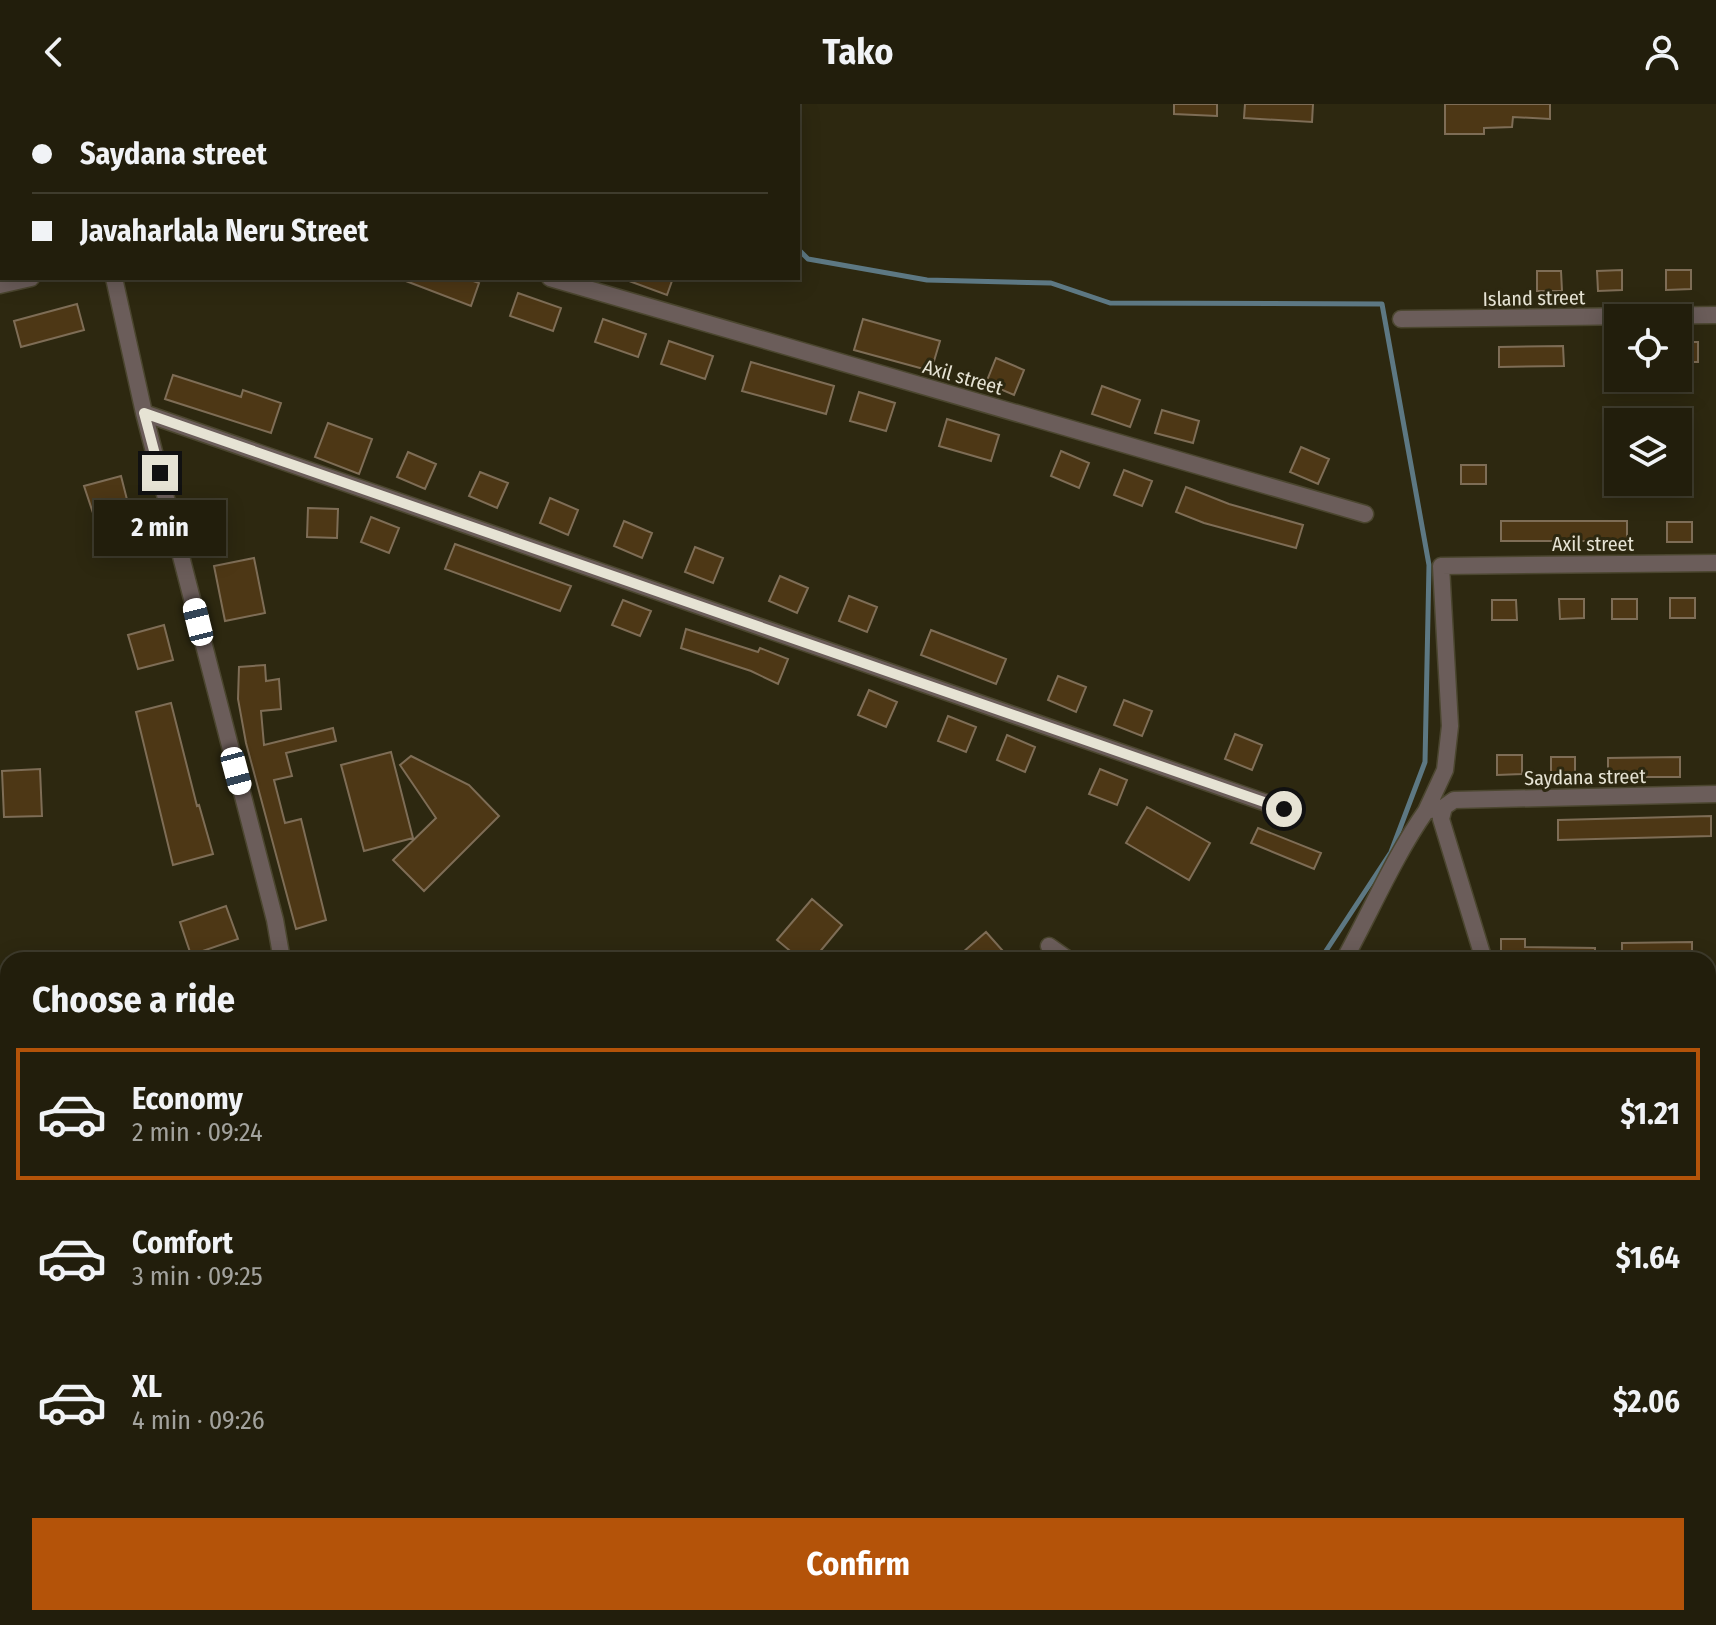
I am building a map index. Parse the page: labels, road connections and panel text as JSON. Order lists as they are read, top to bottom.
{
  "streets": {
    "street": ["Island street", "Axil street", "Saydana street"]
  },
  "crossings": [
    ["Axil street", "Saydana street"]
  ],
  "page": {
    "header": "Tako",
    "banner": ["Saydana street", "Javaharlala Neru Street"],
    "bubble": "2 min",
    "heading": "Choose a ride",
    "list": [
      {
        "name": "Economy",
        "note": "2 min · 09:24",
        "value": "$1.21"
      },
      {
        "name": "Comfort",
        "note": "3 min · 09:25",
        "value": "$1.64"
      },
      {
        "name": "XL",
        "note": "4 min · 09:26",
        "value": "$2.06"
      }
    ],
    "buttons": "Confirm"
  }
}
